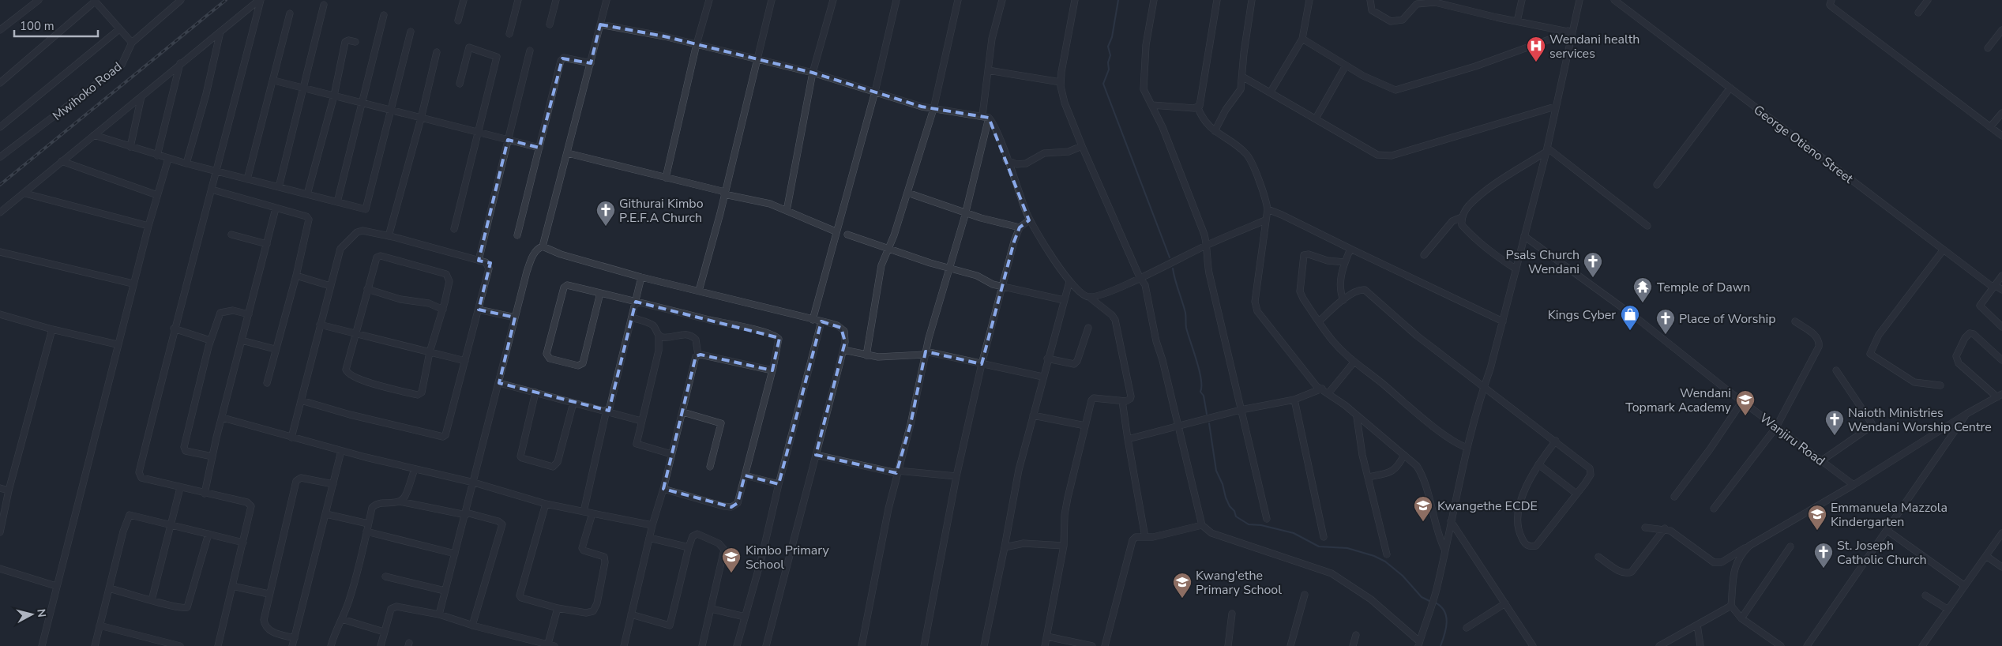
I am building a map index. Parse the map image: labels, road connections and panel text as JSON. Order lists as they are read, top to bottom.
{
  "streets": {
    "street": ["Mwihoko Road", "George Otieno Street", "Wanjiru Road"]
  },
  "places": {
    "hospital": ["Wendani health services"],
    "church": [
      "Githurai Kimbo P.E.F.A Church",
      "Psals Church Wendani",
      "Place of Worship",
      "Naioth Ministries Wendani Worship Centre",
      "St. Joseph Catholic Church"
    ],
    "temple": ["Temple of Dawn"],
    "shop": ["Kings Cyber"],
    "school or university": [
      "Wendani Topmark Academy",
      "Kwangethe ECDE",
      "Emmanuela Mazzola Kindergarten",
      "Kimbo Primary School",
      "Kwang'ethe Primary School"
    ]
  },
  "scale_bar": "100 m",
  "north": "right"
}
